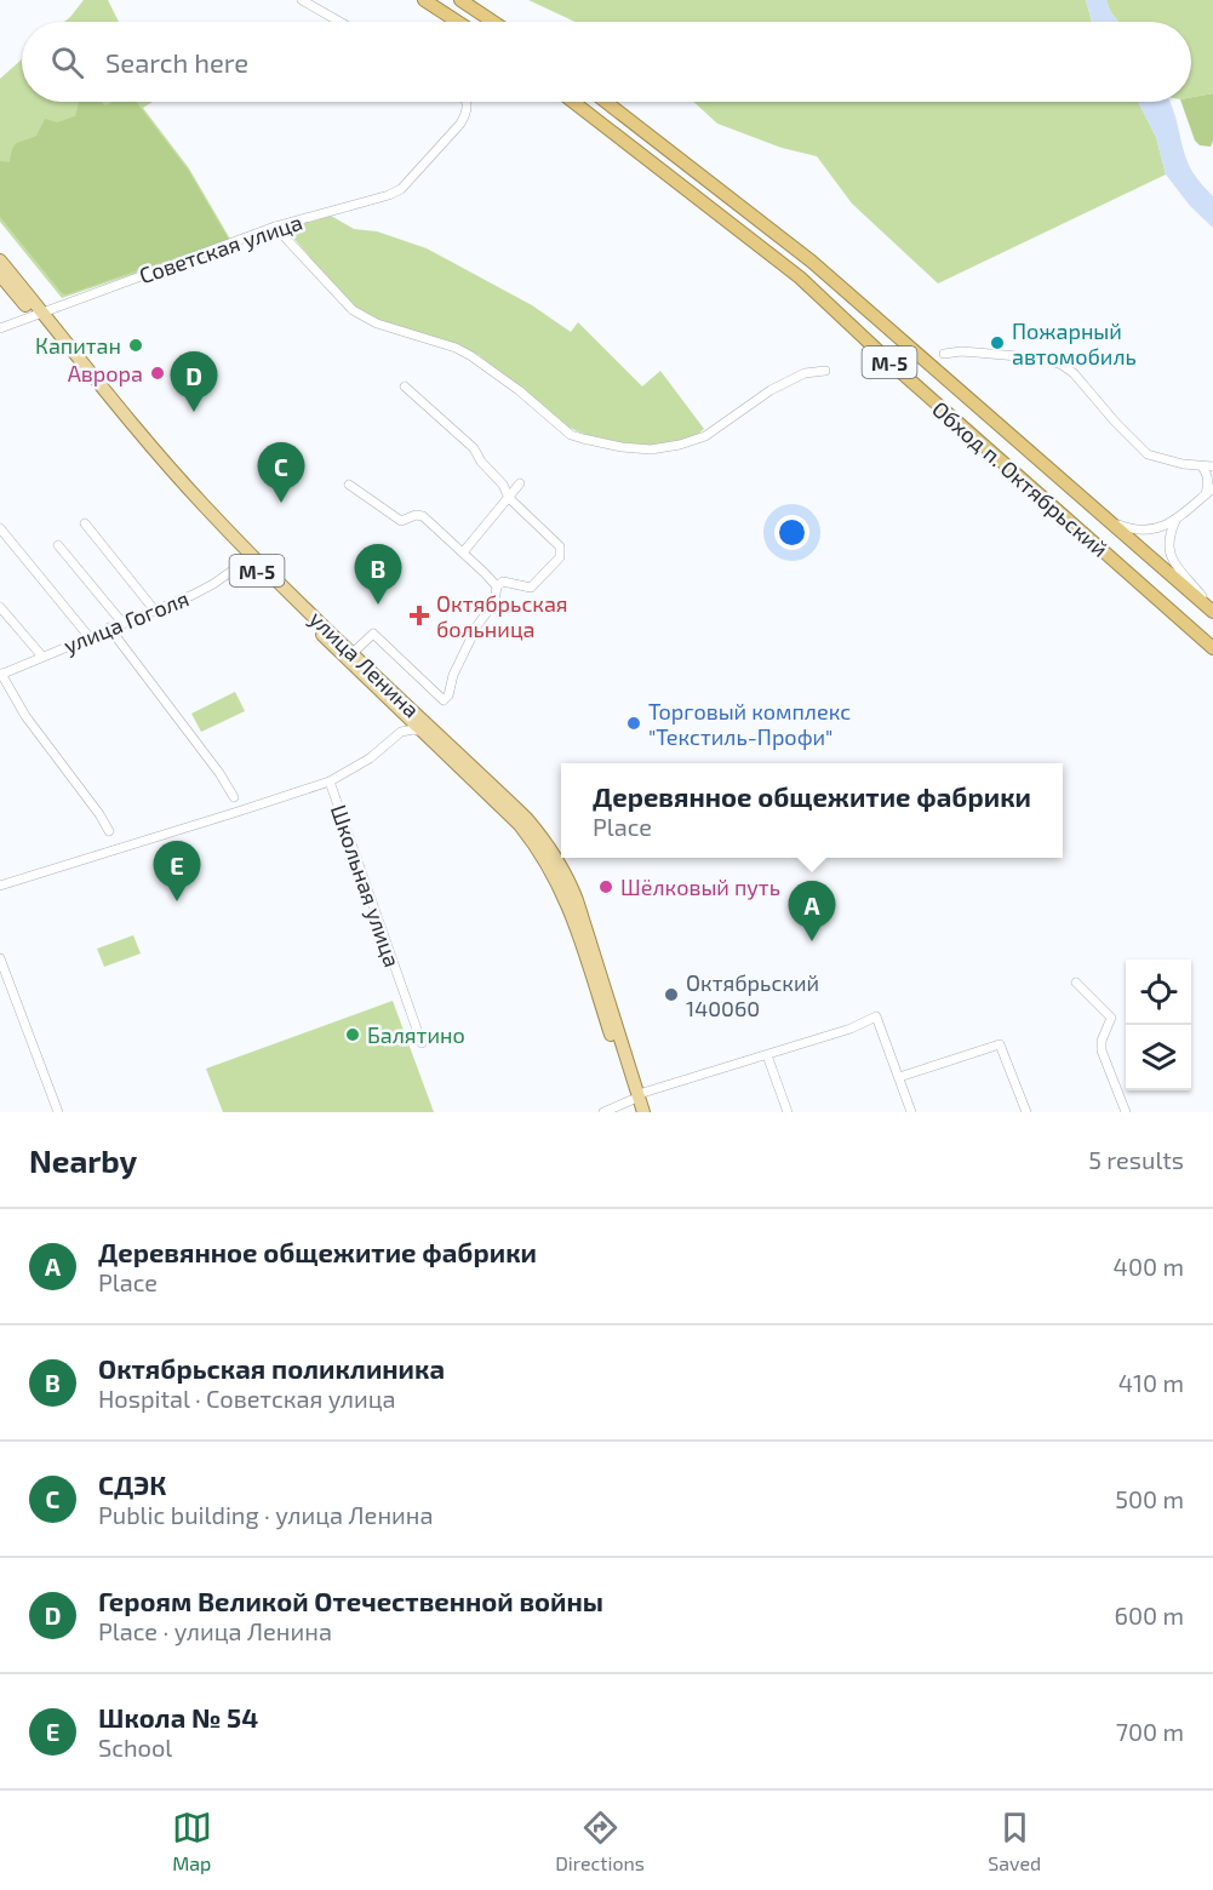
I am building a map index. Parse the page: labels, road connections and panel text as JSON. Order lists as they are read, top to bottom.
{
  "streets": {
    "highway": ["М-5", "Обход п. Октябрьский"],
    "main road": ["улица Ленина"],
    "street": ["Советская улица", "улица Гоголя", "Школьная улица"]
  },
  "crossings": [
    ["Советская улица", "улица Ленина"],
    ["улица Гоголя", "улица Ленина"]
  ],
  "places": {
    "other": [
      "Пожарный автомобиль",
      "Капитан",
      "Аврора",
      "Торговый комплекс \"Текстиль-Профи\"",
      "Шёлковый путь",
      "Октябрьский 140060",
      "Балятино"
    ],
    "health": ["Октябрьская больница"]
  },
  "page": {
    "search": "Search here",
    "pins": [
      "D",
      "C",
      "B",
      "E",
      "A"
    ],
    "popup": ["Деревянное общежитие фабрики", "Place"],
    "heading": ["Nearby", "5 results"],
    "list": [
      {
        "mark": "A",
        "name": "Деревянное общежитие фабрики",
        "note": "Place",
        "value": "400 m"
      },
      {
        "mark": "B",
        "name": "Октябрьская поликлиника",
        "note": "Hospital · Советская улица",
        "value": "410 m"
      },
      {
        "mark": "C",
        "name": "СДЭК",
        "note": "Public building · улица Ленина",
        "value": "500 m"
      },
      {
        "mark": "D",
        "name": "Героям Великой Отечественной войны",
        "note": "Place · улица Ленина",
        "value": "600 m"
      },
      {
        "mark": "E",
        "name": "Школа № 54",
        "note": "School",
        "value": "700 m"
      }
    ],
    "nav": ["Map", "Directions", "Saved"]
  }
}
